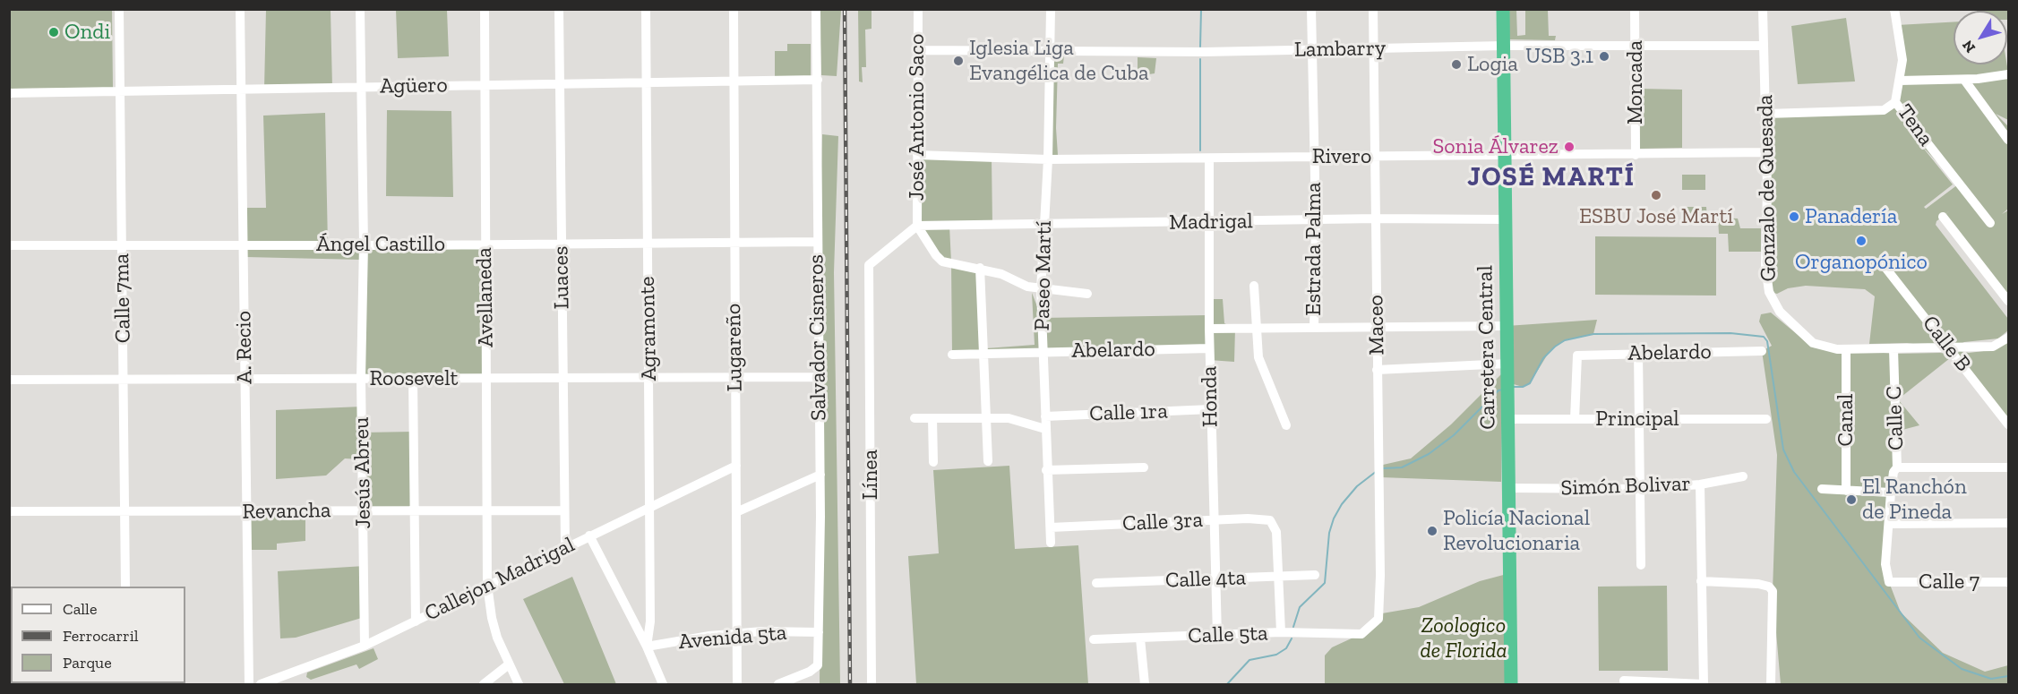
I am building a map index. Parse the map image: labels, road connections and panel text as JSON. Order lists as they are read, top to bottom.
{
  "streets": {
    "highway": ["Carretera Central"],
    "street": [
      "Lambarry",
      "Moncada",
      "Agüero",
      "José Antonio Saco",
      "Tena",
      "Rivero",
      "Gonzalo de Quesada",
      "Madrigal",
      "Ángel Castillo",
      "Estrada Palma",
      "Paseo Martí",
      "Luaces",
      "Avellaneda",
      "Calle 7ma",
      "Maceo",
      "Agramonte",
      "Salvador Cisneros",
      "Calle B",
      "A. Recio",
      "Lugareño",
      "Abelardo",
      "Roosevelt",
      "Honda",
      "Calle 1ra",
      "Calle C",
      "Principal",
      "Canal",
      "Jesús Abreu",
      "Línea",
      "Simón Bolivar",
      "Revancha",
      "Calle 3ra",
      "Callejon Madrigal",
      "Calle 4ta",
      "Calle 7",
      "Calle 5ta",
      "Avenida 5ta"
    ]
  },
  "crossings": [
    ["Lambarry", "Moncada"],
    ["Lambarry", "José Antonio Saco"],
    ["Lambarry", "Gonzalo de Quesada"],
    ["Lambarry", "Estrada Palma"],
    ["Lambarry", "Paseo Martí"],
    ["Lambarry", "Maceo"],
    ["Lambarry", "Carretera Central"],
    ["Moncada", "Rivero"],
    ["Agüero", "Luaces"],
    ["Agüero", "Avellaneda"],
    ["Agüero", "Calle 7ma"],
    ["Agüero", "Agramonte"],
    ["Agüero", "Salvador Cisneros"],
    ["Agüero", "A. Recio"],
    ["Agüero", "Lugareño"],
    ["Agüero", "Jesús Abreu"],
    ["José Antonio Saco", "Rivero"],
    ["José Antonio Saco", "Madrigal"],
    ["José Antonio Saco", "Línea"],
    ["Rivero", "Gonzalo de Quesada"],
    ["Rivero", "Estrada Palma"],
    ["Rivero", "Paseo Martí"],
    ["Rivero", "Maceo"],
    ["Rivero", "Carretera Central"],
    ["Rivero", "Honda"],
    ["Gonzalo de Quesada", "Calle B"],
    ["Gonzalo de Quesada", "Calle C"],
    ["Gonzalo de Quesada", "Canal"],
    ["Madrigal", "Estrada Palma"],
    ["Madrigal", "Paseo Martí"],
    ["Madrigal", "Maceo"],
    ["Madrigal", "Carretera Central"],
    ["Madrigal", "Honda"],
    ["Madrigal", "Línea"],
    ["Ángel Castillo", "Luaces"],
    ["Ángel Castillo", "Avellaneda"],
    ["Ángel Castillo", "Calle 7ma"],
    ["Ángel Castillo", "Agramonte"],
    ["Ángel Castillo", "Salvador Cisneros"],
    ["Ángel Castillo", "A. Recio"],
    ["Ángel Castillo", "Lugareño"],
    ["Ángel Castillo", "Jesús Abreu"],
    ["Paseo Martí", "Abelardo"],
    ["Paseo Martí", "Calle 1ra"],
    ["Paseo Martí", "Calle 3ra"],
    ["Luaces", "Roosevelt"],
    ["Luaces", "Revancha"],
    ["Luaces", "Callejon Madrigal"],
    ["Avellaneda", "Roosevelt"],
    ["Avellaneda", "Revancha"],
    ["Avellaneda", "Callejon Madrigal"],
    ["Calle 7ma", "Roosevelt"],
    ["Calle 7ma", "Revancha"],
    ["Maceo", "Calle 5ta"],
    ["Agramonte", "Roosevelt"],
    ["Agramonte", "Callejon Madrigal"],
    ["Agramonte", "Avenida 5ta"],
    ["Salvador Cisneros", "Roosevelt"],
    ["Salvador Cisneros", "Avenida 5ta"],
    ["A. Recio", "Roosevelt"],
    ["A. Recio", "Revancha"],
    ["Lugareño", "Roosevelt"],
    ["Lugareño", "Callejon Madrigal"],
    ["Lugareño", "Avenida 5ta"],
    ["Carretera Central", "Principal"],
    ["Carretera Central", "Simón Bolivar"],
    ["Abelardo", "Honda"],
    ["Abelardo", "Principal"],
    ["Roosevelt", "Jesús Abreu"],
    ["Honda", "Calle 1ra"],
    ["Honda", "Calle 3ra"],
    ["Honda", "Calle 4ta"],
    ["Honda", "Calle 5ta"],
    ["Calle C", "Calle 7"],
    ["Jesús Abreu", "Revancha"],
    ["Jesús Abreu", "Callejon Madrigal"],
    ["Calle 3ra", "Calle 4ta"]
  ],
  "districts": ["JOSÉ MARTÍ"],
  "parks": ["Zoologico de Florida"],
  "places": [
    "Ondi",
    "USB 3.1",
    "Iglesia Liga Evangélica de Cuba",
    "Logia",
    "Sonia Álvarez",
    "ESBU José Martí",
    "Panadería",
    "Organopónico",
    "El Ranchón de Pineda",
    "Policía Nacional Revolucionaria"
  ],
  "legend": ["Calle", "Ferrocarril", "Parque"],
  "north": "bottom left"
}
